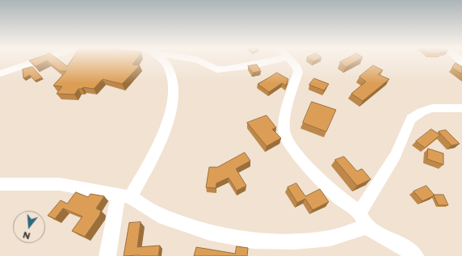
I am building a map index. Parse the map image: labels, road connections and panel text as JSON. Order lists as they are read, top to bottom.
{
  "north": "bottom"
}
